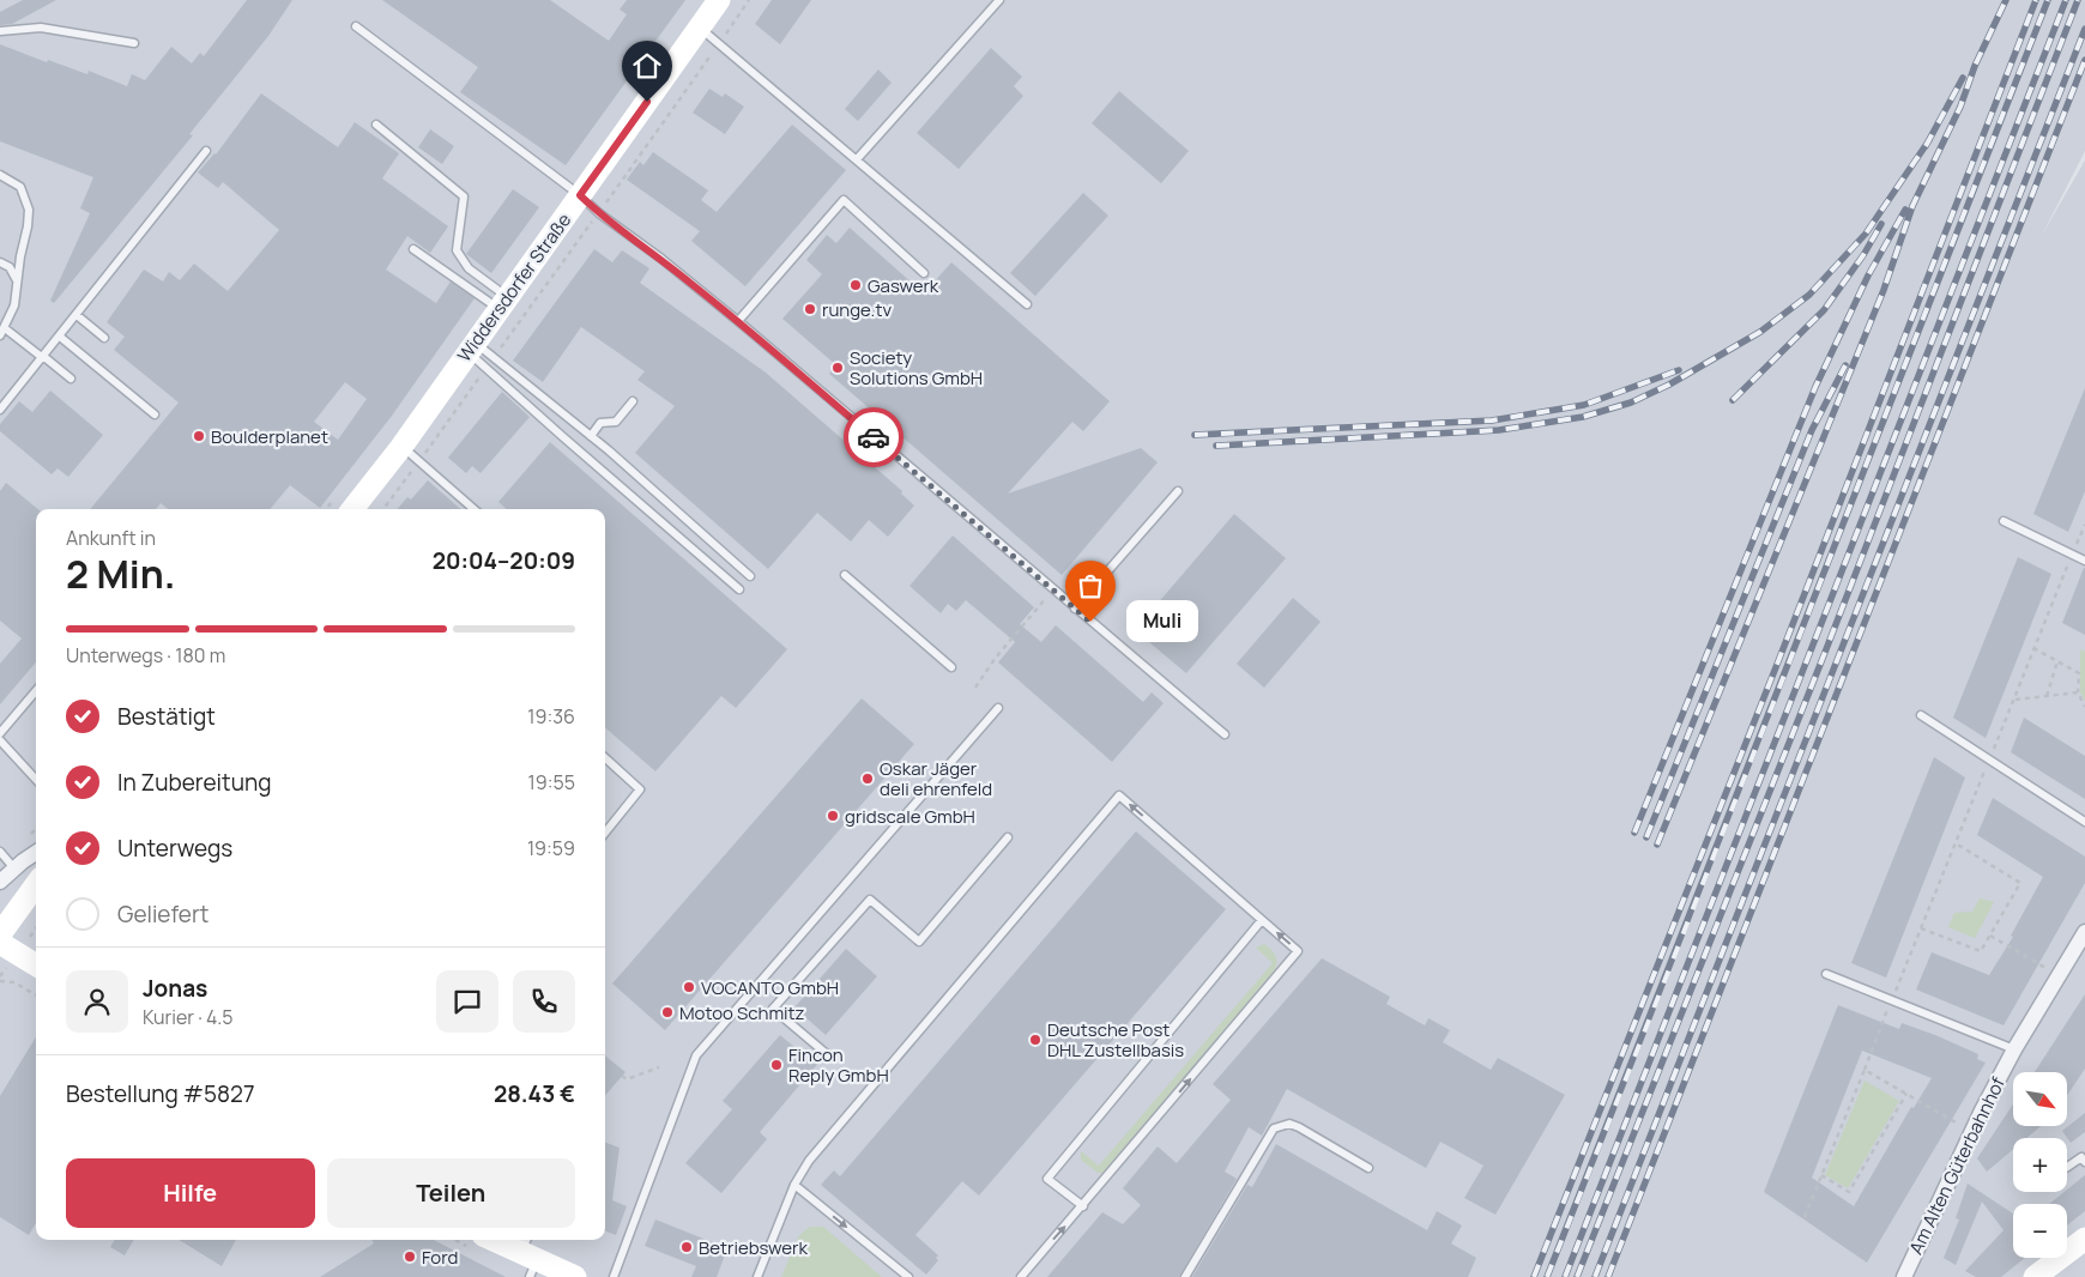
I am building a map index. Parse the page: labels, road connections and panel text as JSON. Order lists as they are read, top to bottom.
{
  "streets": {
    "main road": ["Widdersdorfer Straße"],
    "street": ["Am Alten Güterbahnhof"]
  },
  "places": [
    "Gaswerk",
    "runge.tv",
    "Society Solutions GmbH",
    "Boulderplanet",
    "Muli",
    "Oskar Jäger deli ehrenfeld",
    "gridscale GmbH",
    "VOCANTO GmbH",
    "Motoo Schmitz",
    "Deutsche Post DHL Zustellbasis",
    "Fincon Reply GmbH",
    "Betriebswerk",
    "Ford"
  ],
  "north": "bottom right",
  "page": {
    "heading": ["2 Min.", "Ankunft in", "20:04–20:09"],
    "panel": [
      "Jonas",
      "Kurier · 4.5",
      "Bestellung #5827",
      "28.43 €"
    ],
    "bubble": "Muli",
    "bar": "Unterwegs · 180 m",
    "list": [
      ["Bestätigt", "19:36"],
      ["In Zubereitung", "19:55"],
      ["Unterwegs", "19:59"],
      "Geliefert"
    ],
    "map_buttons": ["+", "−"],
    "buttons": ["Hilfe", "Teilen"]
  }
}
